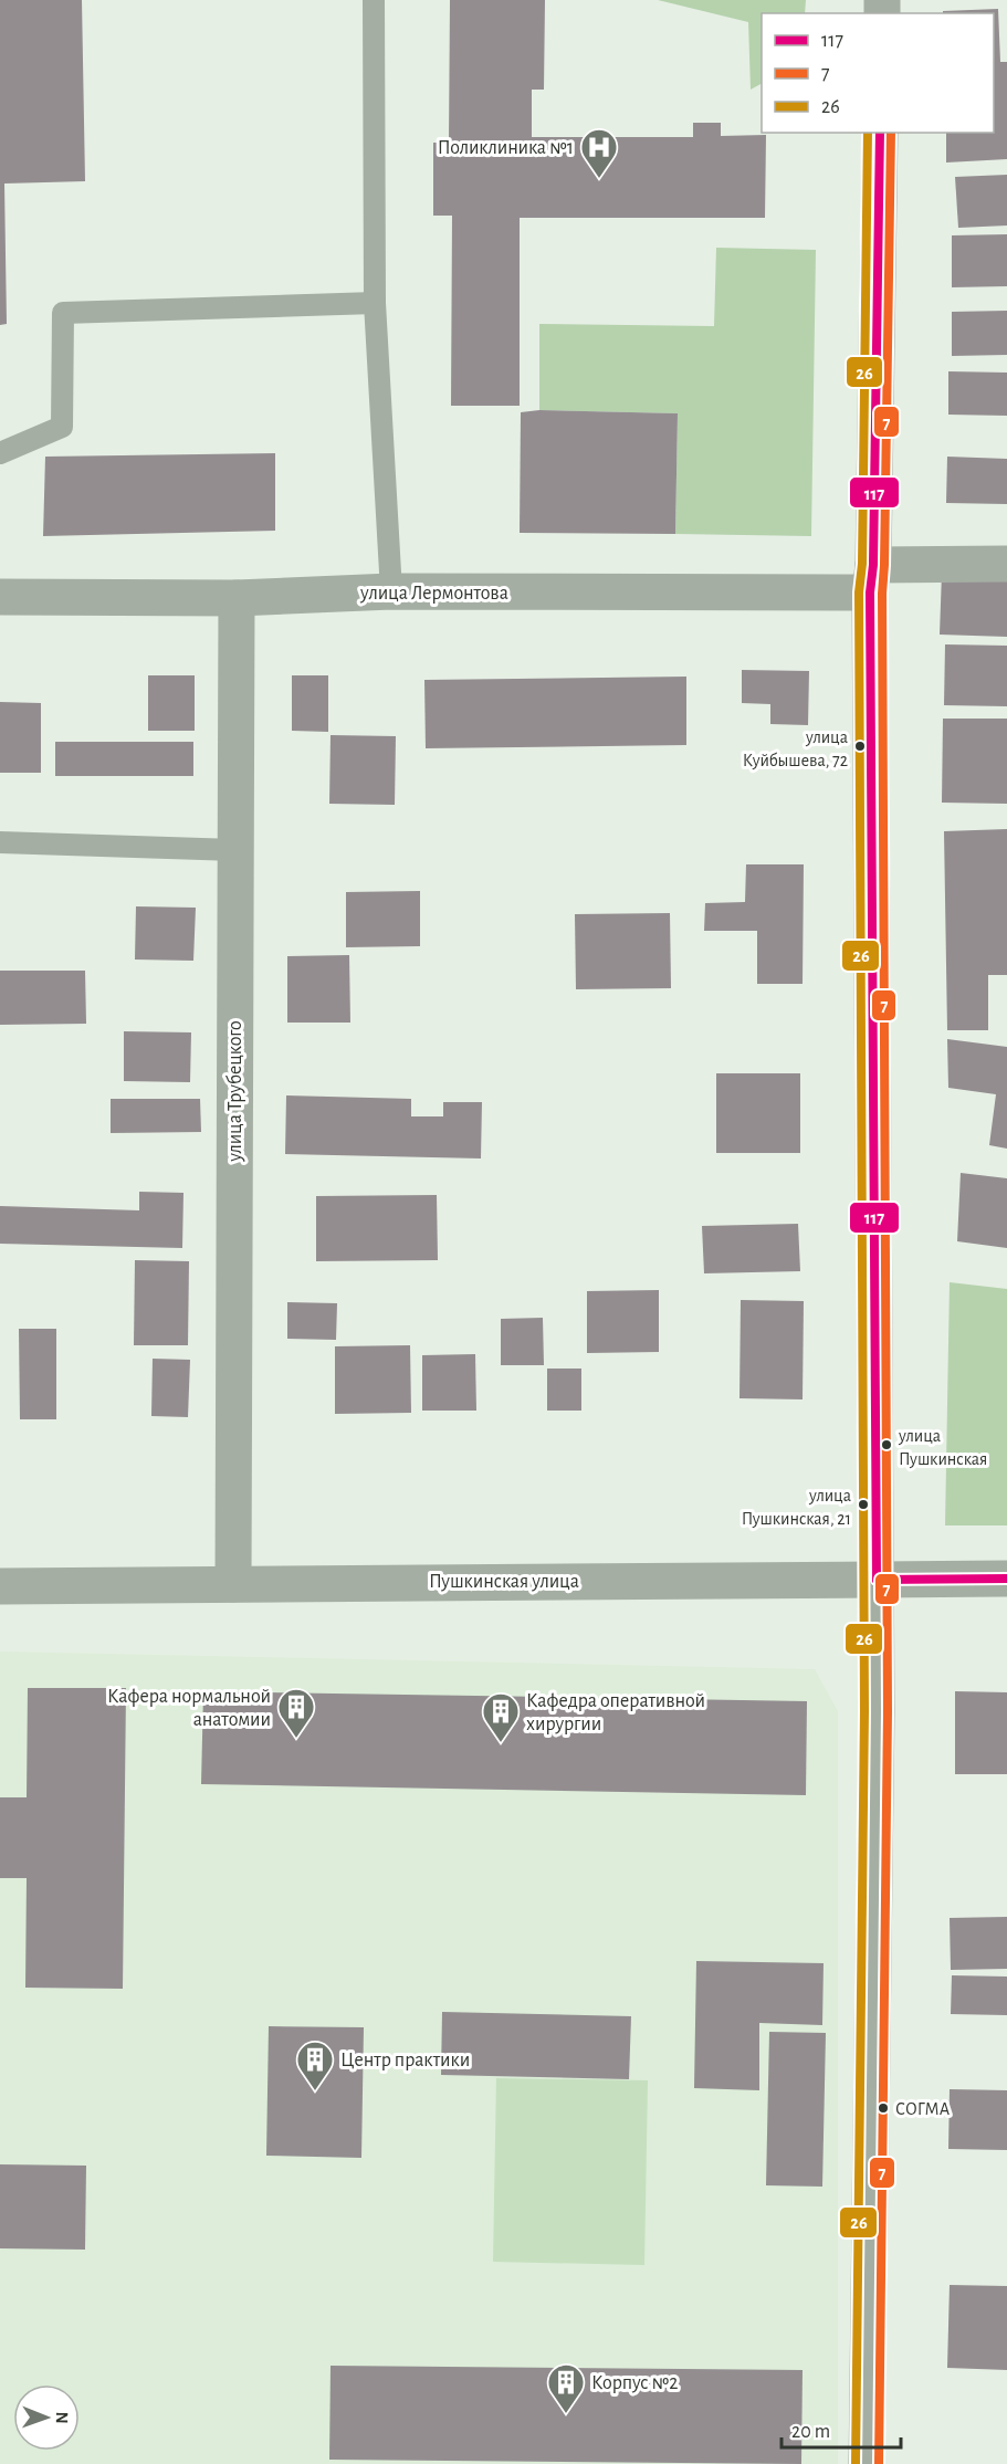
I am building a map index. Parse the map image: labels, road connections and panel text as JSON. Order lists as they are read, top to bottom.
{
  "streets": {
    "street": ["улица Лермонтова", "улица Трубецкого", "Пушкинская улица"]
  },
  "crossings": [
    ["улица Лермонтова", "улица Трубецкого"],
    ["улица Трубецкого", "Пушкинская улица"]
  ],
  "places": {
    "hospital": ["Поликлиника №1"],
    "other": [
      "улица Куйбышева, 72",
      "улица Пушкинская",
      "улица Пушкинская, 21",
      "СОГМА"
    ],
    "building": [
      "Кафера нормальной анатомии",
      "Кафедра оперативной хирургии",
      "Центр практики",
      "Корпус №2"
    ]
  },
  "lines": ["transit line 117", "transit line 7", "transit line 26"],
  "legend": ["117", "7", "26"],
  "scale_bar": "20 m",
  "north": "right"
}
